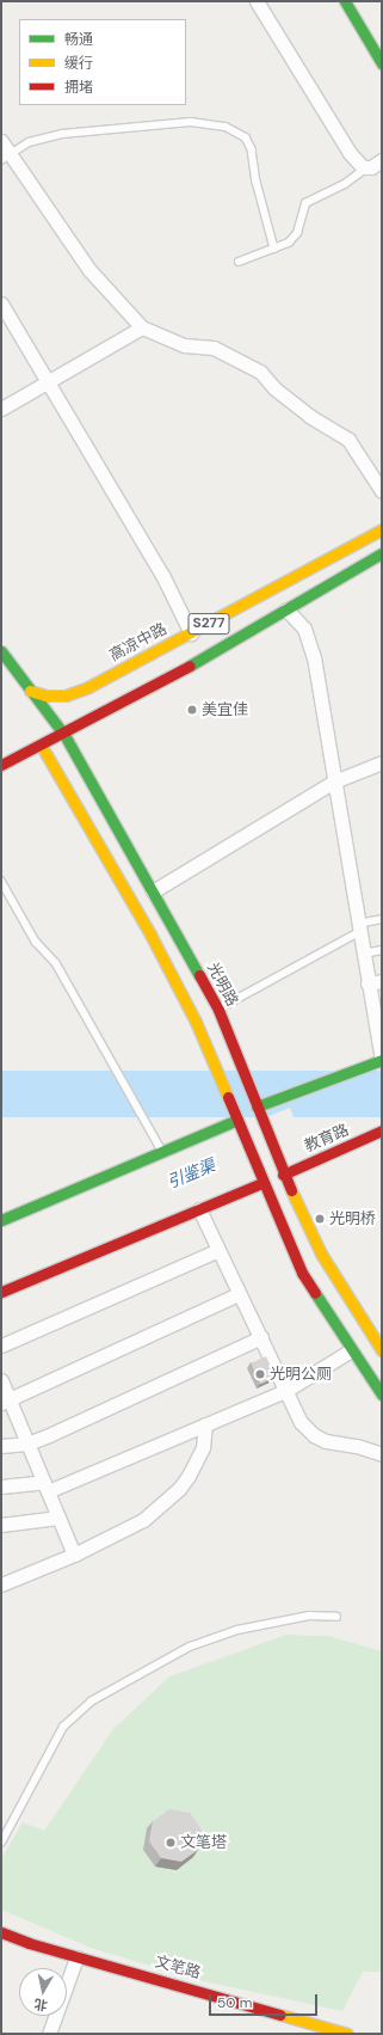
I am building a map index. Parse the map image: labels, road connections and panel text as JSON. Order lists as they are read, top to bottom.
{
  "streets": {
    "main road": [
      "S277",
      "高凉中路",
      "光明路",
      "教育路",
      "文笔路"
    ]
  },
  "crossings": [
    ["S277", "高凉中路"],
    ["高凉中路", "光明路"],
    ["光明路", "教育路"]
  ],
  "water": ["引鉴渠"],
  "places": [
    "美宜佳",
    "光明桥",
    "光明公厕",
    "文笔塔"
  ],
  "legend": ["畅通", "缓行", "拥堵"],
  "scale_bar": "50 m",
  "north": "bottom"
}
